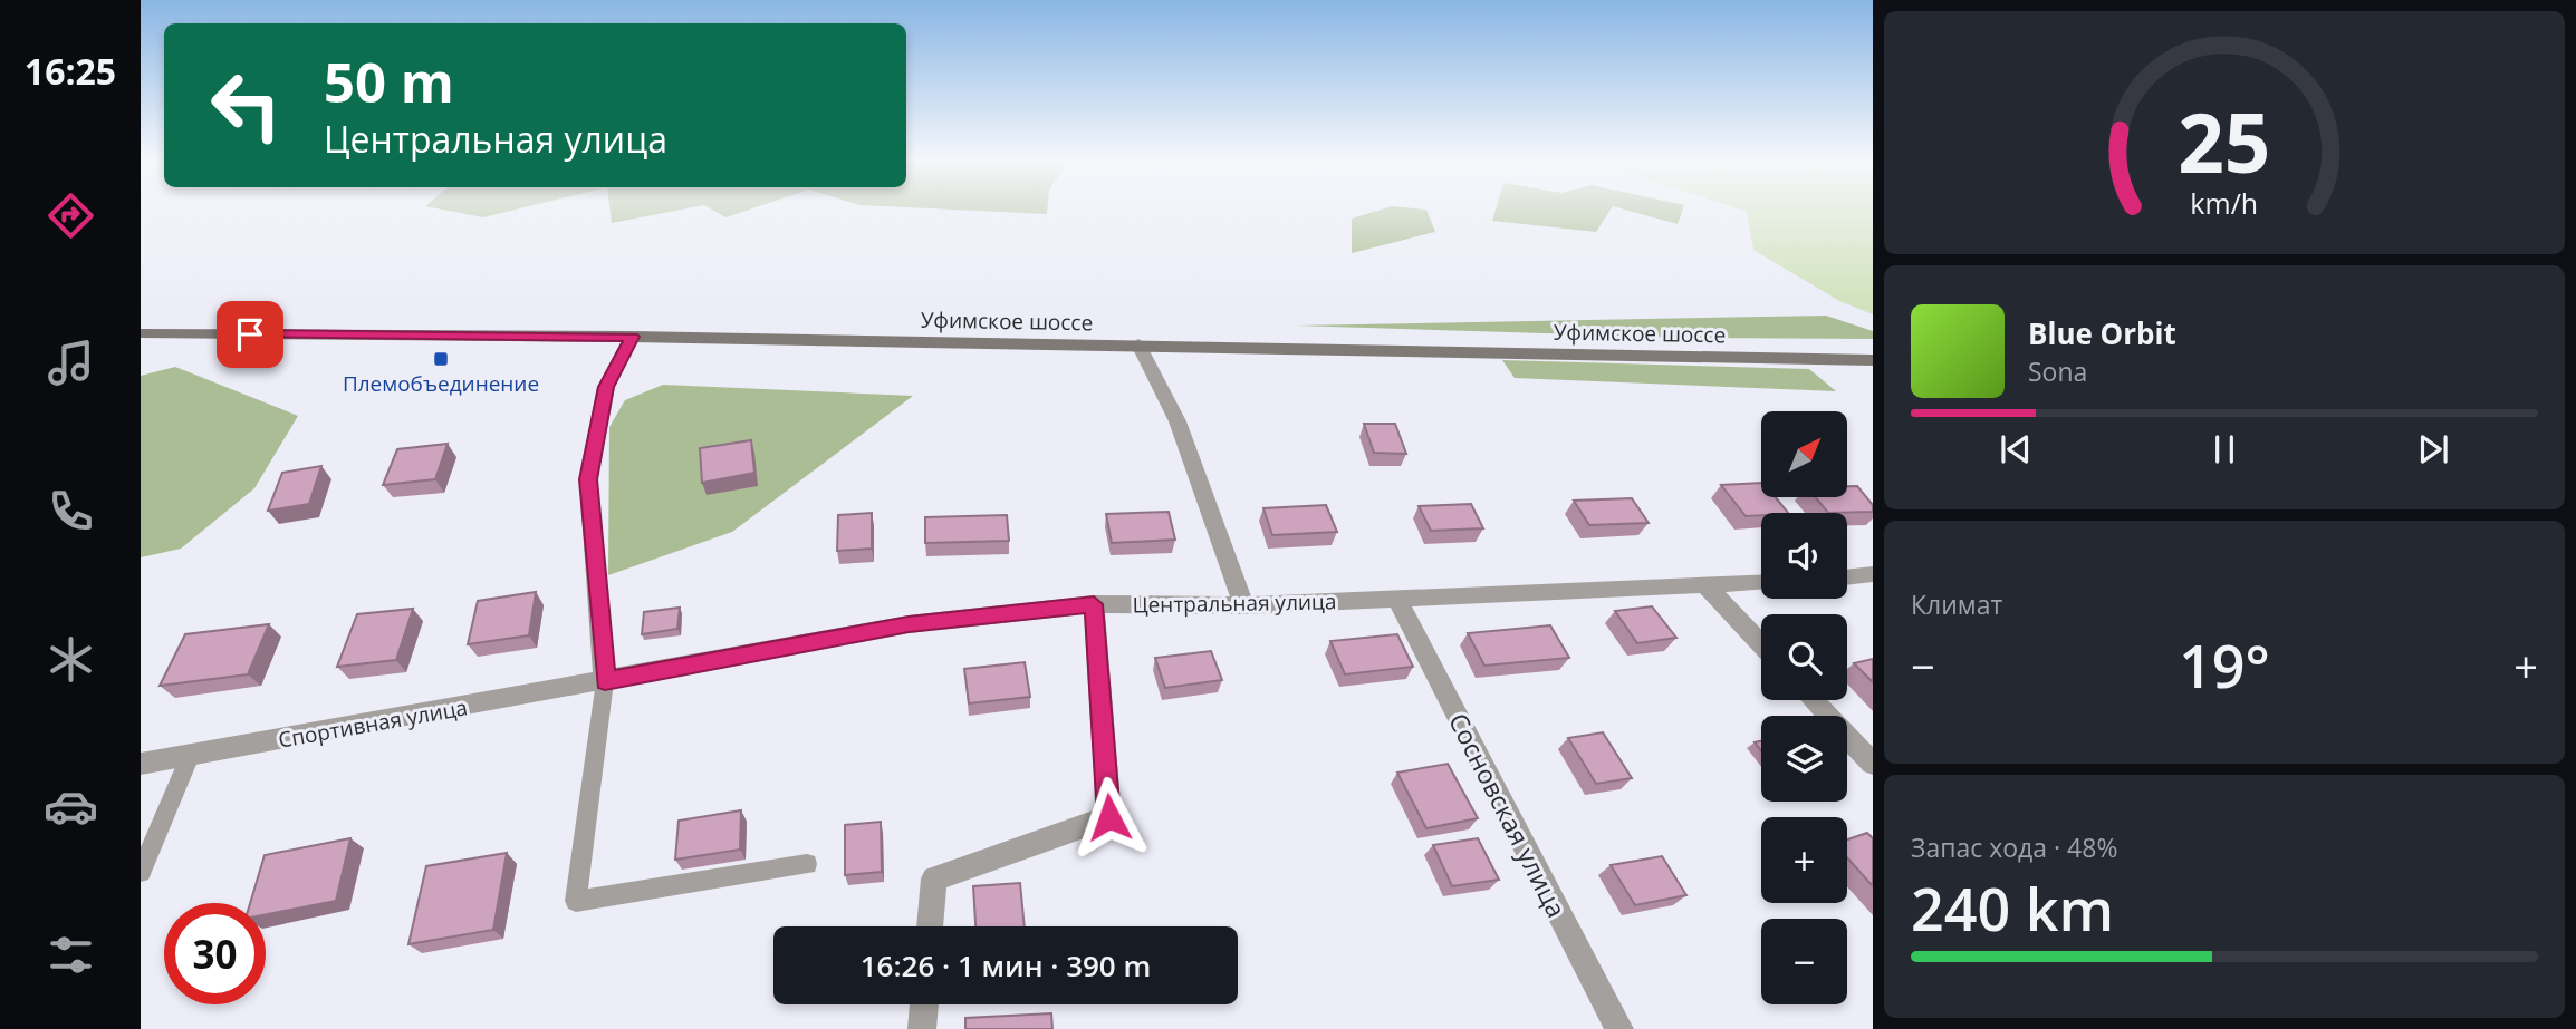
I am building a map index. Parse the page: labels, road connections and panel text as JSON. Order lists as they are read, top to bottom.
{
  "streets": {
    "main road": ["Уфимское шоссе"],
    "street": ["Центральная улица", "Спортивная улица", "Сосновская улица"]
  },
  "crossings": [
    ["Центральная улица", "Спортивная улица"],
    ["Центральная улица", "Сосновская улица"]
  ],
  "places": {
    "transit": ["Племобъединение"]
  },
  "north": "top right",
  "page": {
    "tabs": "16:25",
    "turn": ["50 m", "Центральная улица"],
    "song": ["Blue Orbit", "Sona"],
    "map_buttons": ["+", "−"],
    "tile": [
      "Климат",
      ["Запас хода · 48%", "240 km"]
    ],
    "heat": ["−", "19°", "+"],
    "limit": "30",
    "trip": "16:26 · 1 мин · 390 m",
    "gauge": ["25", "km/h"]
  }
}
